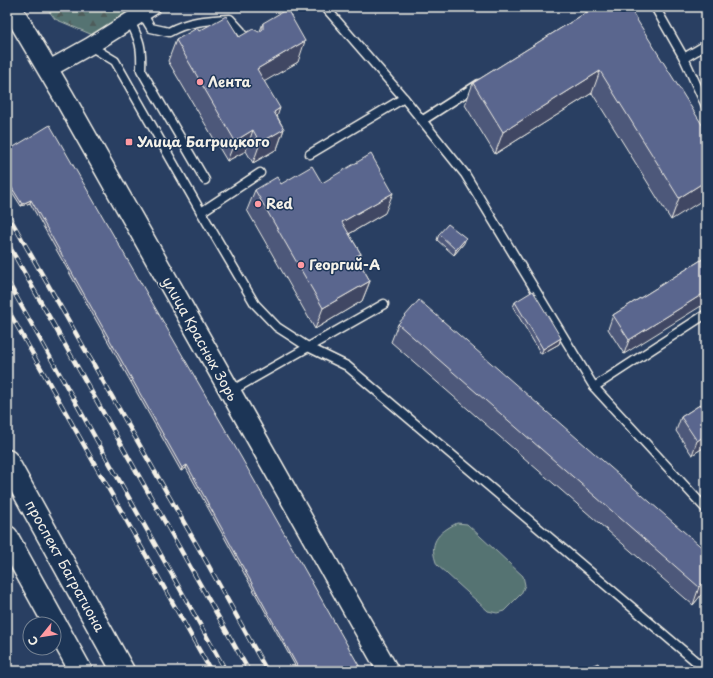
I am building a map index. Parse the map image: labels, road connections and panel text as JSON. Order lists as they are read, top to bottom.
{
  "streets": {
    "main road": ["проспект Багратиона"],
    "street": ["улица Красных Зорь"]
  },
  "places": {
    "other": ["Лента", "Red", "Георгий-А"],
    "transit": ["Улица Багрицкого"]
  },
  "north": "bottom left"
}
